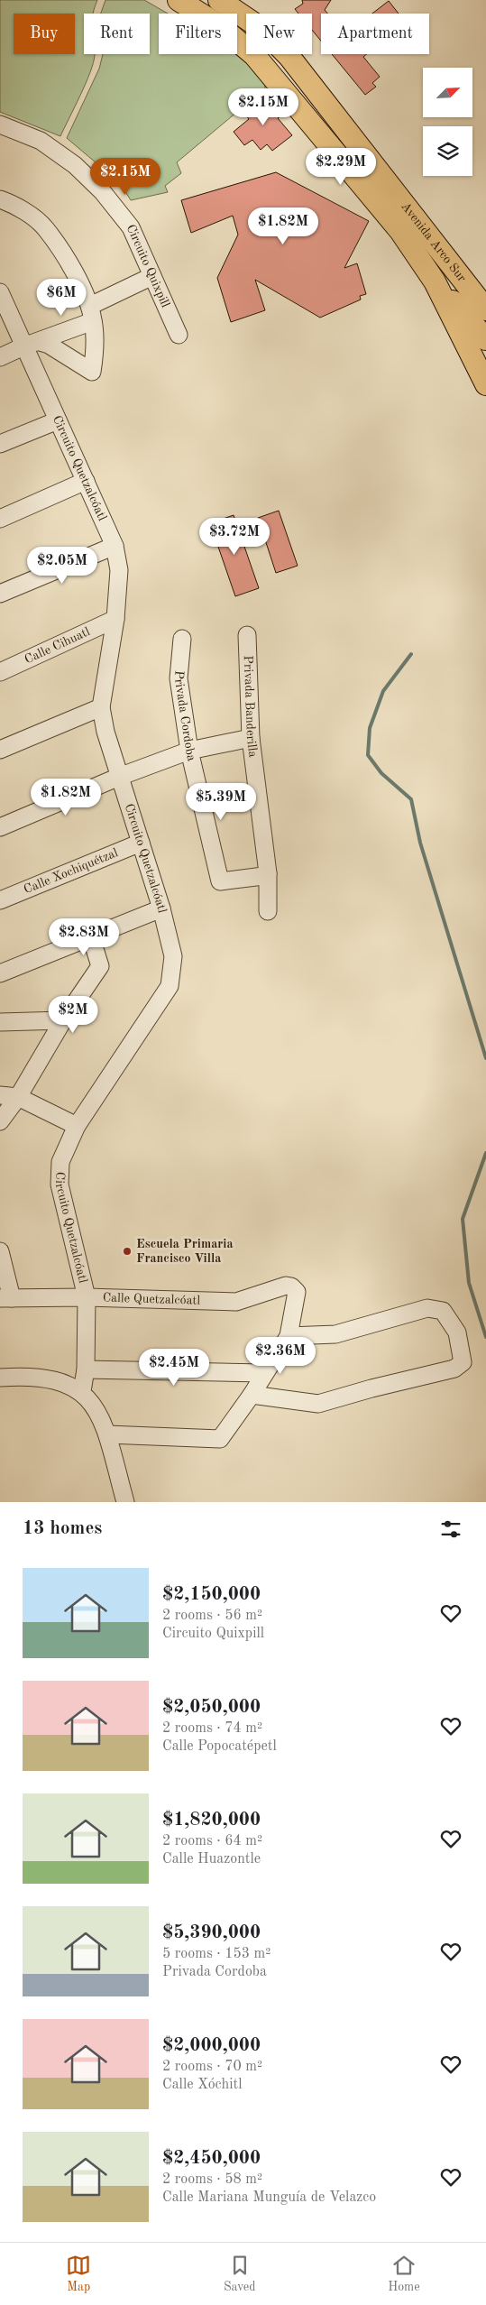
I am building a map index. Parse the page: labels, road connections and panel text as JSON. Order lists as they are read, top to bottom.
{
  "streets": {
    "main road": ["Avenida Arco Sur"],
    "street": [
      "Circuito Quixpill",
      "Circuito Quetzalcóatl",
      "Calle Cihuatl",
      "Privada Banderilla",
      "Privada Cordoba",
      "Calle Xochiquétzal",
      "Calle Quetzalcóatl"
    ]
  },
  "crossings": [
    ["Circuito Quetzalcóatl", "Calle Cihuatl"],
    ["Circuito Quetzalcóatl", "Calle Xochiquétzal"],
    ["Circuito Quetzalcóatl", "Calle Quetzalcóatl"],
    ["Privada Banderilla", "Privada Cordoba"]
  ],
  "places": ["Escuela Primaria Francisco Villa"],
  "north": "top right",
  "page": {
    "chip": [
      "Buy",
      "Rent",
      "Filters",
      "New",
      "Apartment"
    ],
    "price": [
      "$2.15M",
      "$2.29M",
      "$2.15M",
      "$1.82M",
      "$6M",
      "$3.72M",
      "$2.05M",
      "$1.82M",
      "$5.39M",
      "$2.83M",
      "$2M",
      "$2.36M",
      "$2.45M"
    ],
    "heading": "13 homes",
    "list": [
      {
        "name": "$2,150,000",
        "note": "2 rooms · 56 m² · Circuito Quixpill"
      },
      {
        "name": "$2,050,000",
        "note": "2 rooms · 74 m² · Calle Popocatépetl"
      },
      {
        "name": "$1,820,000",
        "note": "2 rooms · 64 m² · Calle Huazontle"
      },
      {
        "name": "$5,390,000",
        "note": "5 rooms · 153 m² · Privada Cordoba"
      },
      {
        "name": "$2,000,000",
        "note": "2 rooms · 70 m² · Calle Xóchitl"
      },
      {
        "name": "$2,450,000",
        "note": "2 rooms · 58 m² · Calle Mariana Munguía de Velazco"
      }
    ],
    "tabs": ["Map", "Saved", "Home"]
  }
}
